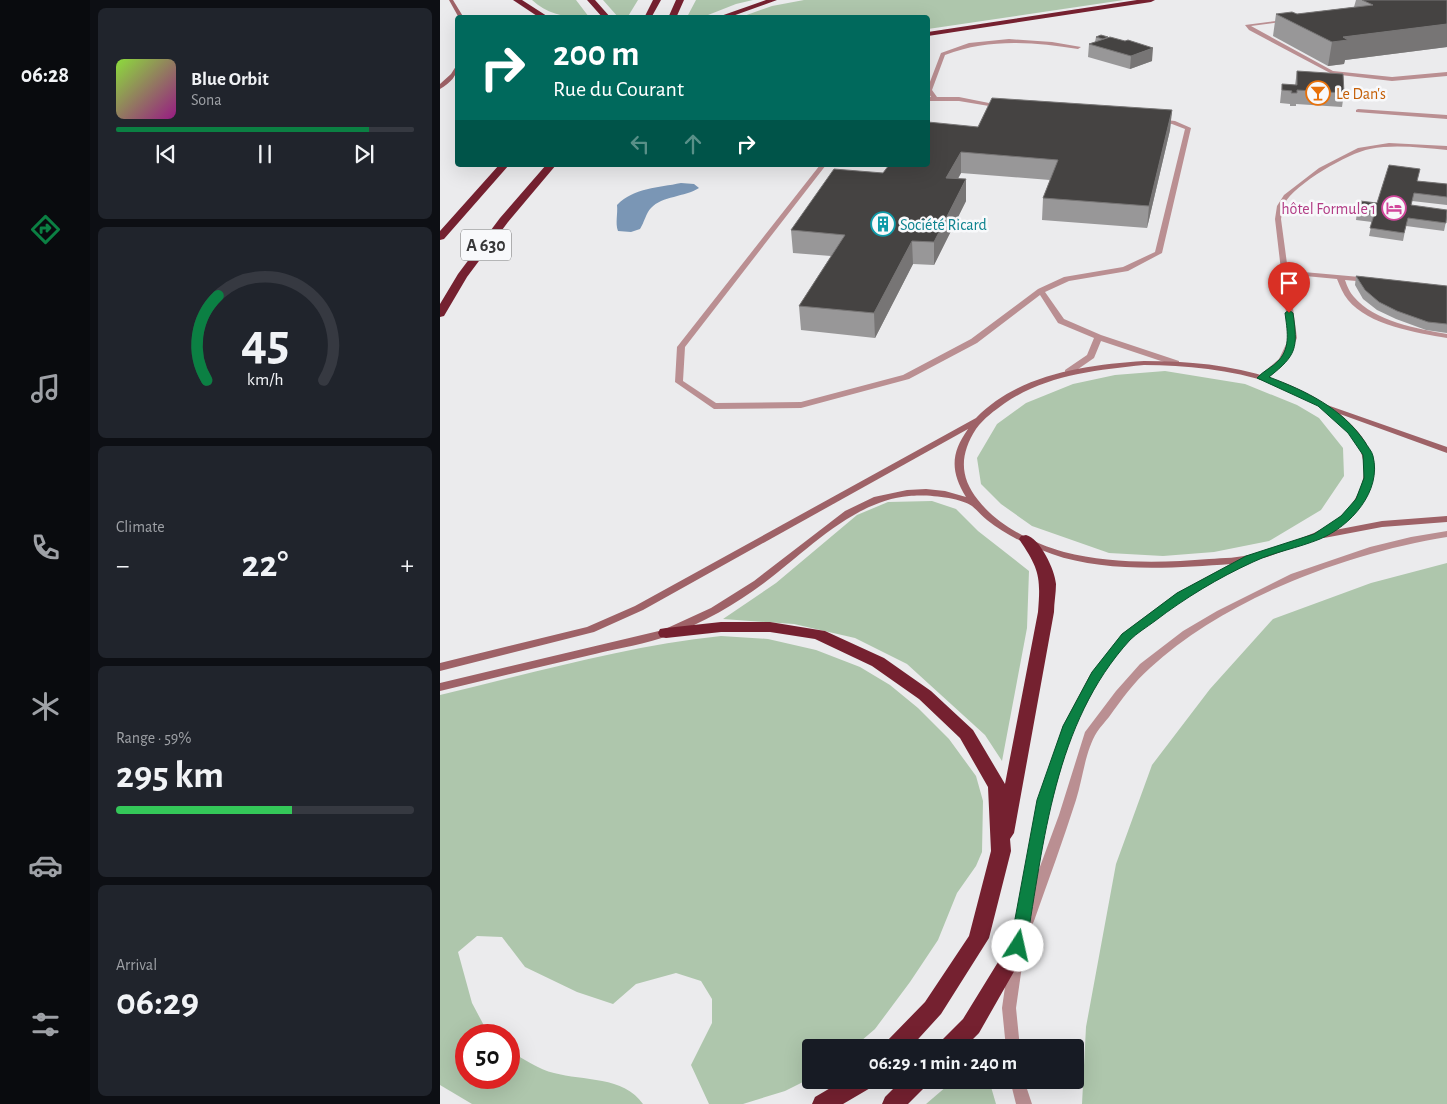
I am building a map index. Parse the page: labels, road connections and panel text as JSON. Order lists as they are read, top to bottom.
{
  "streets": {
    "highway": ["A 630"]
  },
  "places": {
    "bar": ["Le Dan's"],
    "hotel": ["hôtel Formule 1"],
    "building": ["Société Ricard"]
  },
  "page": {
    "tabs": "06:28",
    "turn": ["200 m", "Rue du Courant"],
    "song": ["Blue Orbit", "Sona"],
    "tile": [
      "Climate",
      ["Range · 59%", "295 km"],
      ["Arrival", "06:29"]
    ],
    "heat": ["−", "22°", "+"],
    "limit": "50",
    "trip": "06:29 · 1 min · 240 m",
    "gauge": ["45", "km/h"]
  }
}
